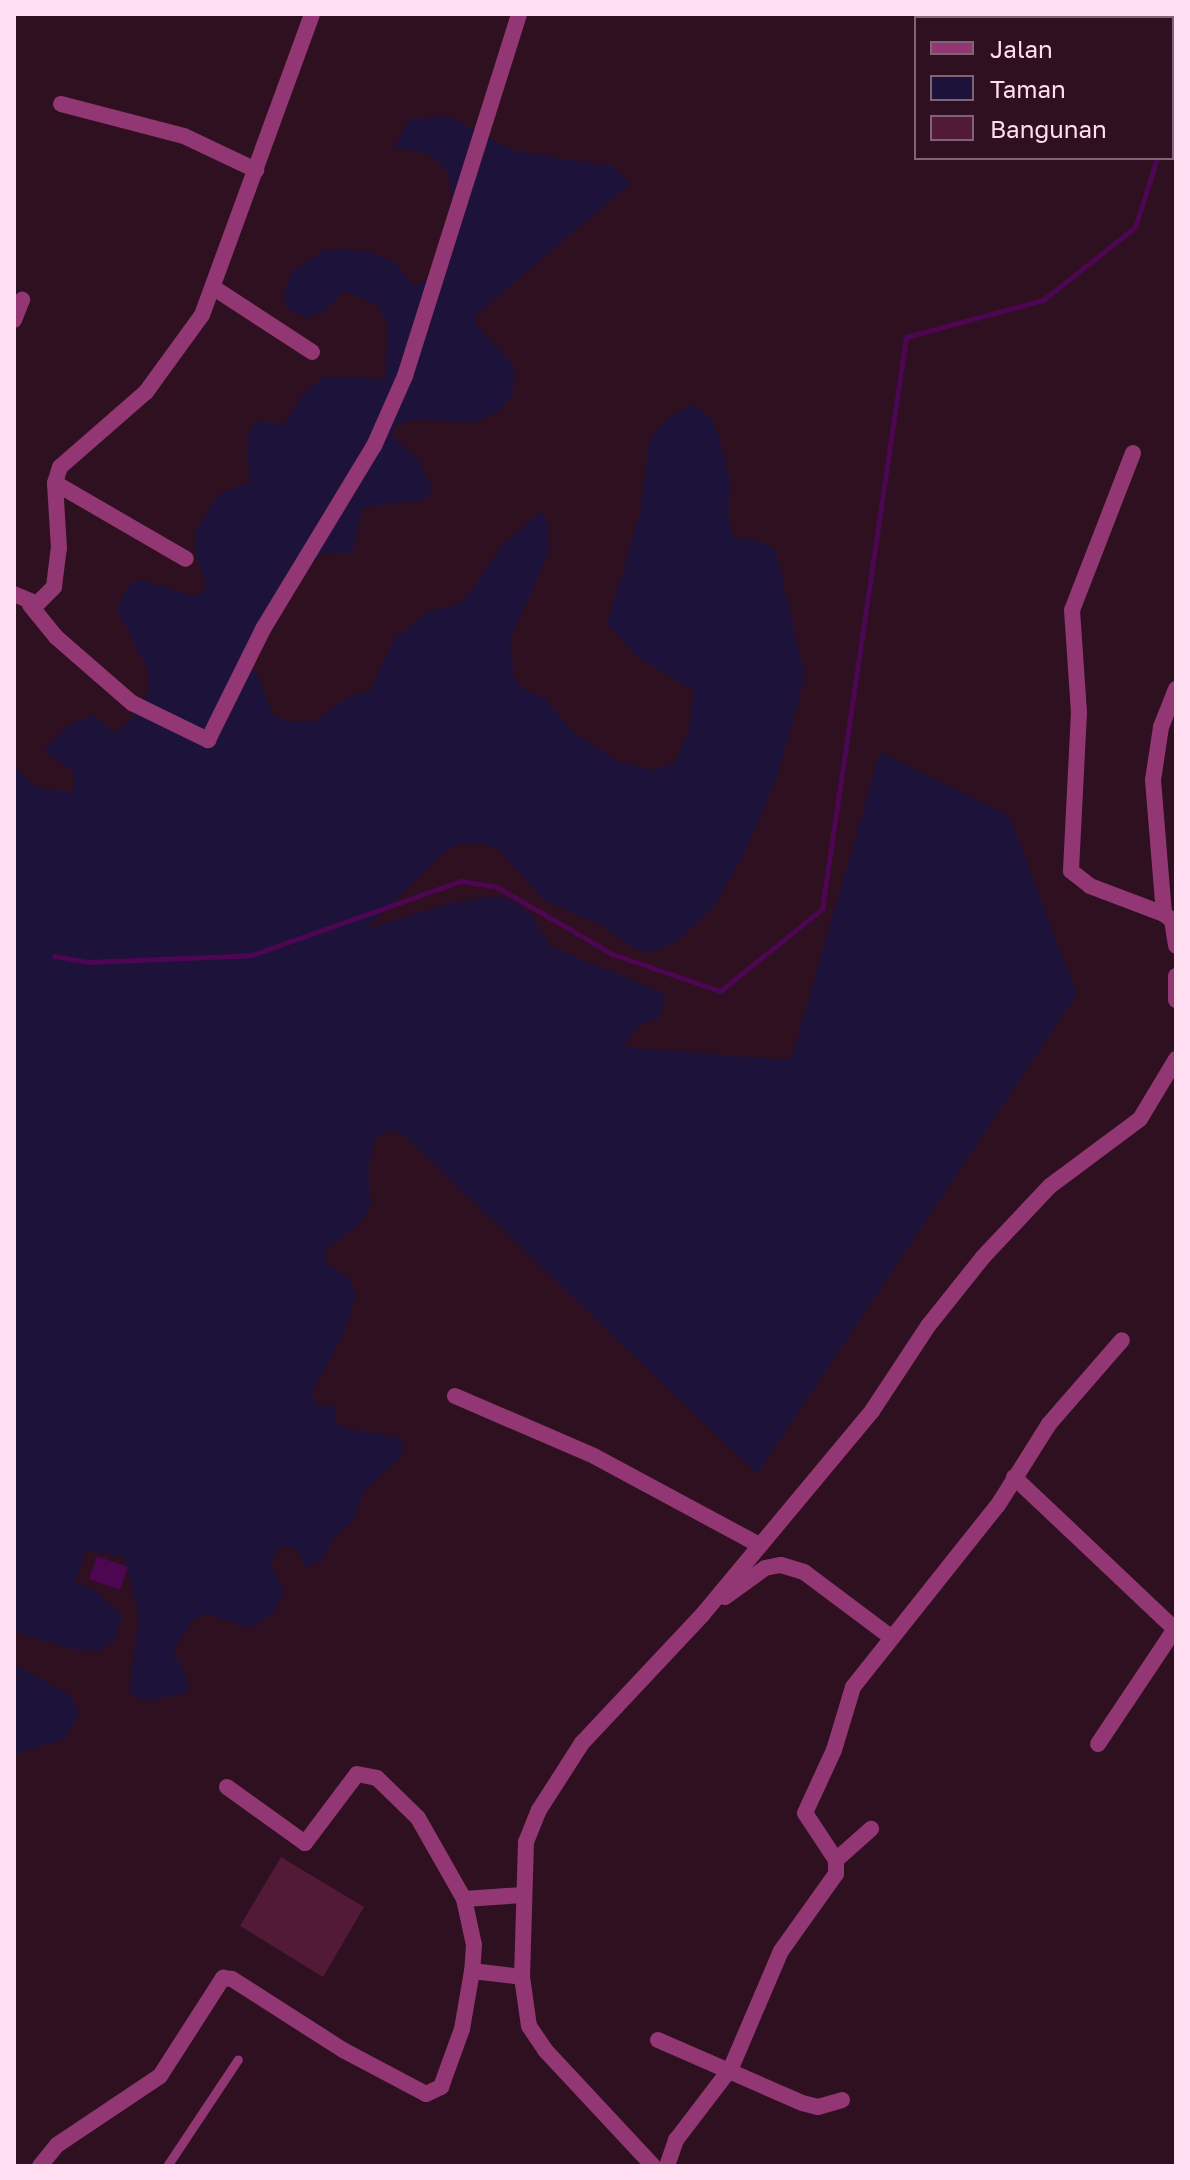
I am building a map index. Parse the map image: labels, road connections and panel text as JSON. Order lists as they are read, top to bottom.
{
  "legend": ["Jalan", "Taman", "Bangunan"]
}
